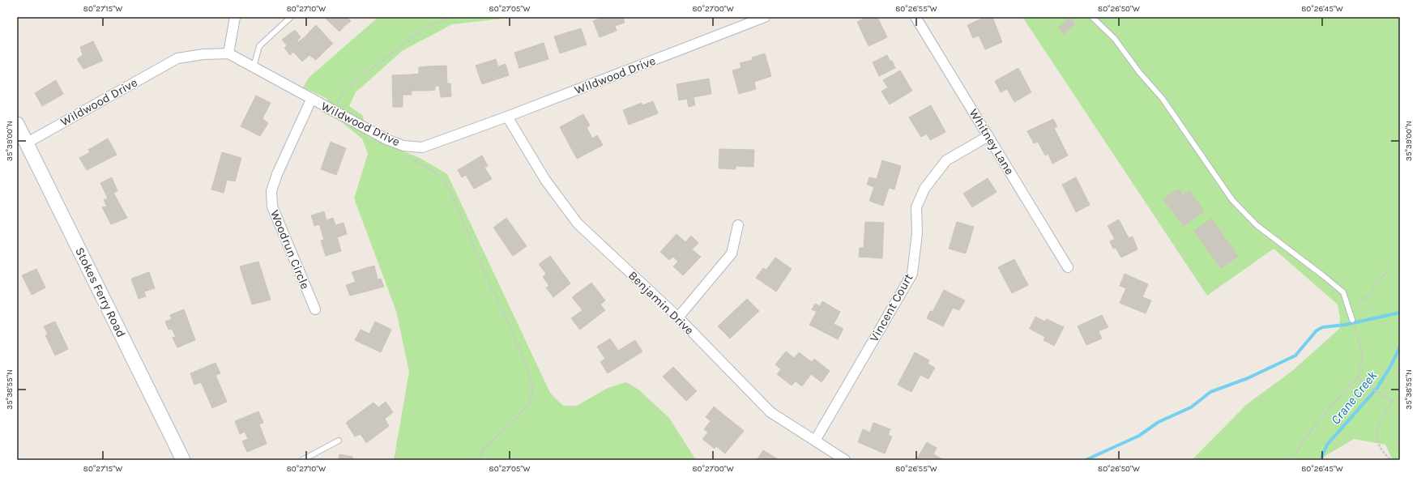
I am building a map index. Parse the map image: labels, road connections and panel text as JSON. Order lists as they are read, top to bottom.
{
  "streets": {
    "street": [
      "Wildwood Drive",
      "Whitney Lane",
      "Woodrun Circle",
      "Stokes Ferry Road",
      "Benjamin Drive",
      "Vincent Court"
    ]
  },
  "crossings": [
    ["Wildwood Drive", "Woodrun Circle"],
    ["Wildwood Drive", "Stokes Ferry Road"],
    ["Wildwood Drive", "Benjamin Drive"],
    ["Whitney Lane", "Vincent Court"],
    ["Benjamin Drive", "Vincent Court"]
  ],
  "water": ["Crane Creek"],
  "coordinates": [
    "80°27'15\"W",
    "80°27'10\"W",
    "80°27'05\"W",
    "80°27'00\"W",
    "80°26'55\"W",
    "80°26'50\"W",
    "80°26'45\"W",
    "35°39'00\"N",
    "35°38'55\"N"
  ]
}
